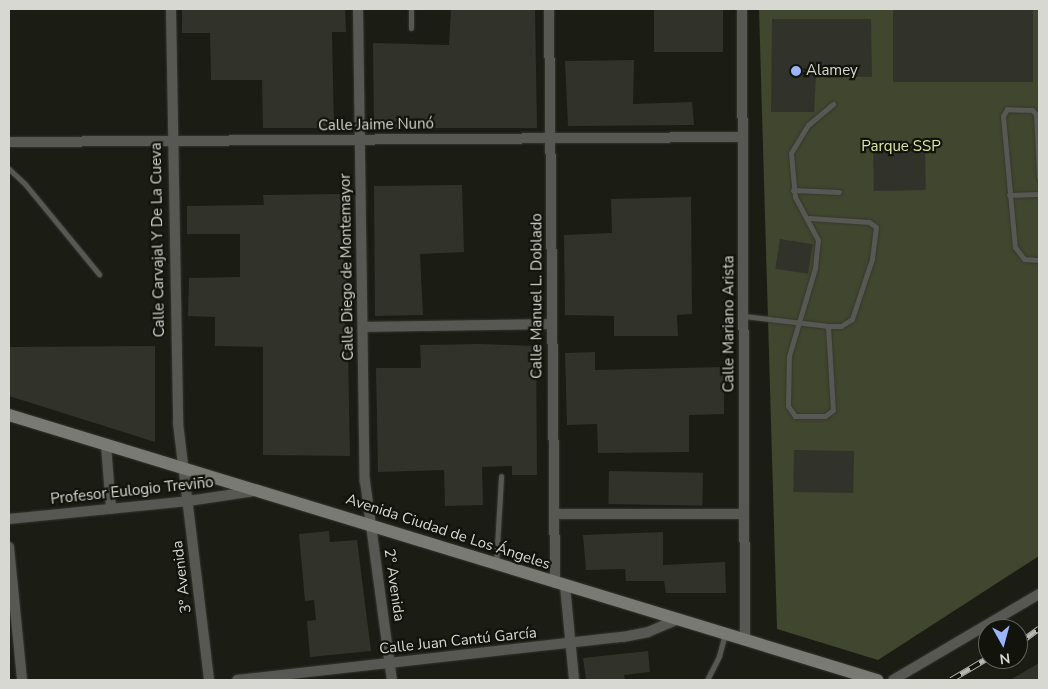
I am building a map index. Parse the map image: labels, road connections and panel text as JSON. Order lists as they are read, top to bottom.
{
  "streets": {
    "street": [
      "Calle Jaime Nunó",
      "Calle Carvajal Y De La Cueva",
      "Calle Diego de Montemayor",
      "Calle Manuel L. Doblado",
      "Calle Mariano Arista",
      "Profesor Eulogio Treviño",
      "Avenida Ciudad de Los Ángeles",
      "3° Avenida",
      "2° Avenida",
      "Calle Juan Cantú García"
    ]
  },
  "crossings": [
    ["Calle Jaime Nunó", "Calle Carvajal Y De La Cueva"],
    ["Calle Jaime Nunó", "Calle Diego de Montemayor"],
    ["Calle Jaime Nunó", "Calle Manuel L. Doblado"],
    ["Calle Jaime Nunó", "Calle Mariano Arista"],
    ["Calle Carvajal Y De La Cueva", "Avenida Ciudad de Los Ángeles"],
    ["Calle Carvajal Y De La Cueva", "3° Avenida"],
    ["Calle Diego de Montemayor", "Avenida Ciudad de Los Ángeles"],
    ["Calle Diego de Montemayor", "2° Avenida"],
    ["Calle Manuel L. Doblado", "Avenida Ciudad de Los Ángeles"],
    ["Calle Manuel L. Doblado", "Calle Juan Cantú García"],
    ["Calle Mariano Arista", "Avenida Ciudad de Los Ángeles"],
    ["Profesor Eulogio Treviño", "Avenida Ciudad de Los Ángeles"],
    ["Profesor Eulogio Treviño", "3° Avenida"],
    ["Avenida Ciudad de Los Ángeles", "3° Avenida"],
    ["Avenida Ciudad de Los Ángeles", "2° Avenida"],
    ["Avenida Ciudad de Los Ángeles", "Calle Juan Cantú García"],
    ["2° Avenida", "Calle Juan Cantú García"]
  ],
  "parks": ["Parque SSP"],
  "places": ["Alamey"],
  "north": "bottom"
}
